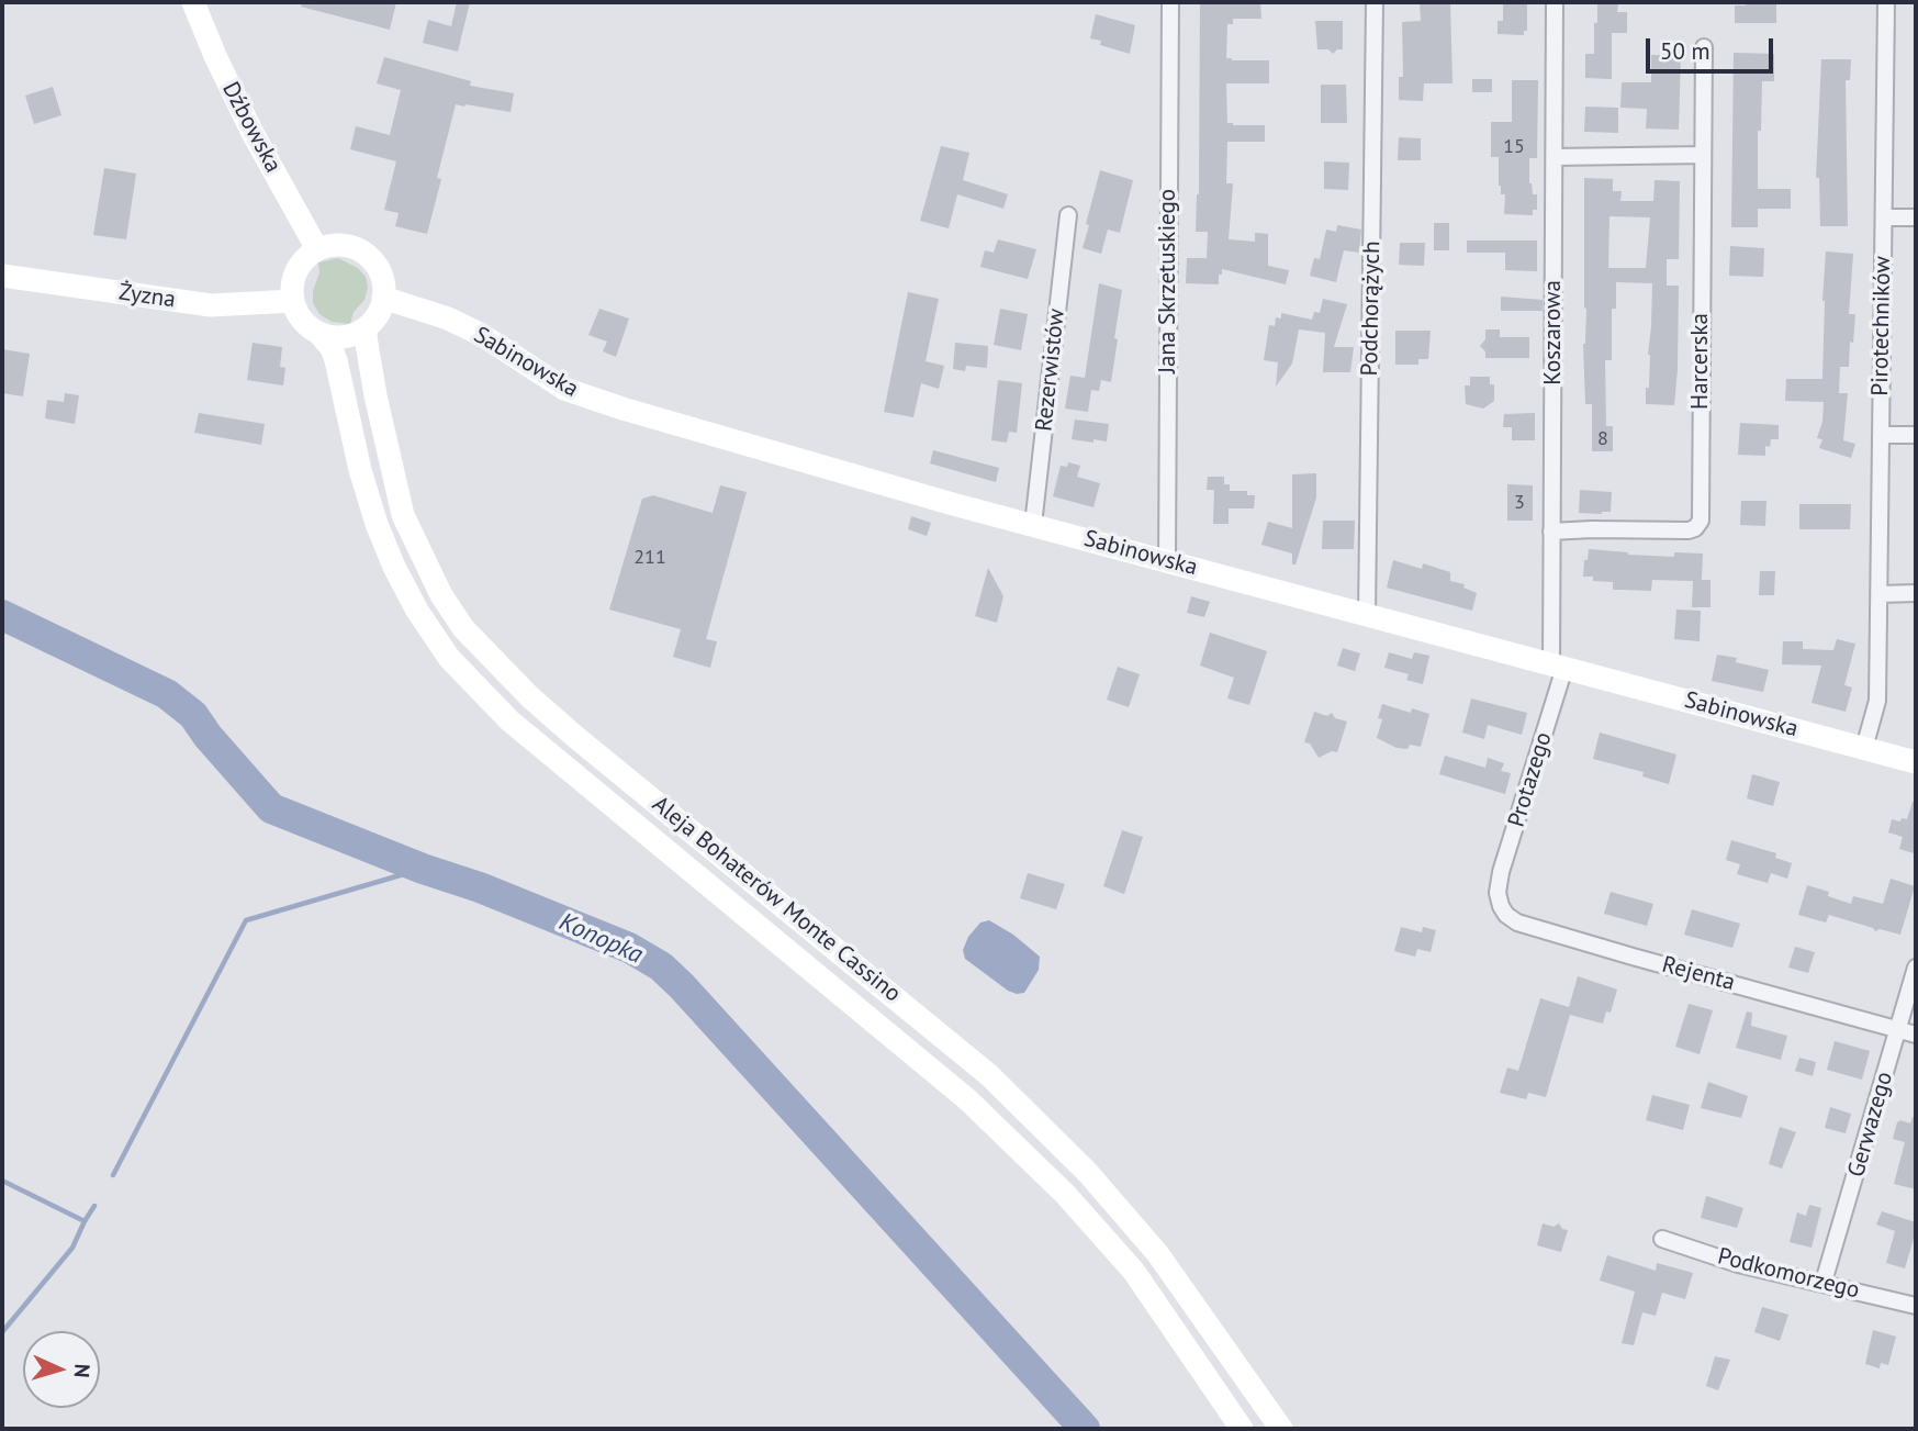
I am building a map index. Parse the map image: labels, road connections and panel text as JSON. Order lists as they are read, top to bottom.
{
  "streets": {
    "main road": [
      "Dźbowska",
      "Żyzna",
      "Sabinowska",
      "Aleja Bohaterów Monte Cassino"
    ],
    "street": [
      "Jana Skrzetuskiego",
      "Podchorążych",
      "Pirotechników",
      "Koszarowa",
      "Harcerska",
      "Rezerwistów",
      "Protazego",
      "Rejenta",
      "Gerwazego",
      "Podkomorzego"
    ]
  },
  "crossings": [
    ["Dźbowska", "Żyzna"],
    ["Dźbowska", "Sabinowska"],
    ["Dźbowska", "Aleja Bohaterów Monte Cassino"],
    ["Jana Skrzetuskiego", "Sabinowska"],
    ["Żyzna", "Sabinowska"],
    ["Żyzna", "Aleja Bohaterów Monte Cassino"],
    ["Podchorążych", "Sabinowska"],
    ["Pirotechników", "Sabinowska"],
    ["Koszarowa", "Harcerska"],
    ["Koszarowa", "Sabinowska"],
    ["Koszarowa", "Protazego"],
    ["Sabinowska", "Rezerwistów"],
    ["Sabinowska", "Protazego"],
    ["Sabinowska", "Aleja Bohaterów Monte Cassino"],
    ["Protazego", "Rejenta"],
    ["Rejenta", "Gerwazego"],
    ["Gerwazego", "Podkomorzego"]
  ],
  "water": ["Konopka"],
  "house_numbers": [
    "15",
    "8",
    "3",
    "211"
  ],
  "scale_bar": "50 m",
  "north": "right"
}
